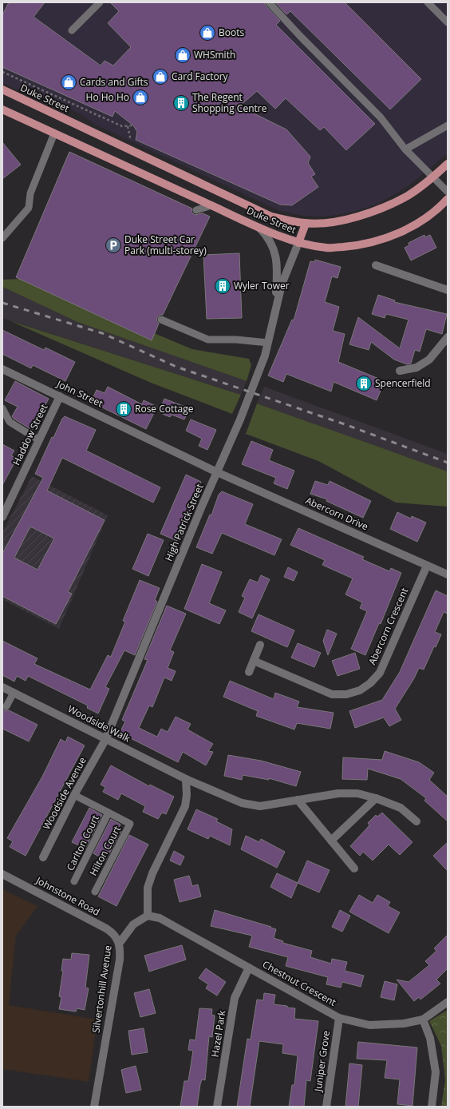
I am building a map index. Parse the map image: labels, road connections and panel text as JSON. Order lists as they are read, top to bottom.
{
  "streets": {
    "main road": ["Duke Street"],
    "street": [
      "John Street",
      "Haddow Street",
      "Abercorn Drive",
      "High Patrick Street",
      "Abercorn Crescent",
      "Woodside Walk",
      "Woodside Avenue",
      "Johnstone Road",
      "Chestnut Crescent",
      "Silvertonhill Avenue",
      "Hazel Park",
      "Juniper Grove"
    ],
    "lane": ["Carlton Court", "Hilton Court"]
  },
  "crossings": [
    ["Duke Street", "High Patrick Street"],
    ["John Street", "Haddow Street"],
    ["John Street", "Abercorn Drive"],
    ["John Street", "High Patrick Street"],
    ["Abercorn Drive", "High Patrick Street"],
    ["Abercorn Drive", "Abercorn Crescent"],
    ["High Patrick Street", "Woodside Walk"],
    ["High Patrick Street", "Woodside Avenue"],
    ["Woodside Walk", "Woodside Avenue"],
    ["Woodside Avenue", "Carlton Court"],
    ["Carlton Court", "Hilton Court"],
    ["Johnstone Road", "Silvertonhill Avenue"],
    ["Chestnut Crescent", "Silvertonhill Avenue"],
    ["Chestnut Crescent", "Hazel Park"],
    ["Chestnut Crescent", "Juniper Grove"]
  ],
  "places": {
    "shop": [
      "Boots",
      "WHSmith",
      "Card Factory",
      "Cards and Gifts",
      "Ho Ho Ho"
    ],
    "building": [
      "The Regent Shopping Centre",
      "Wyler Tower",
      "Spencerfield",
      "Rose Cottage"
    ],
    "parking": ["Duke Street Car Park (multi-storey)"]
  }
}
